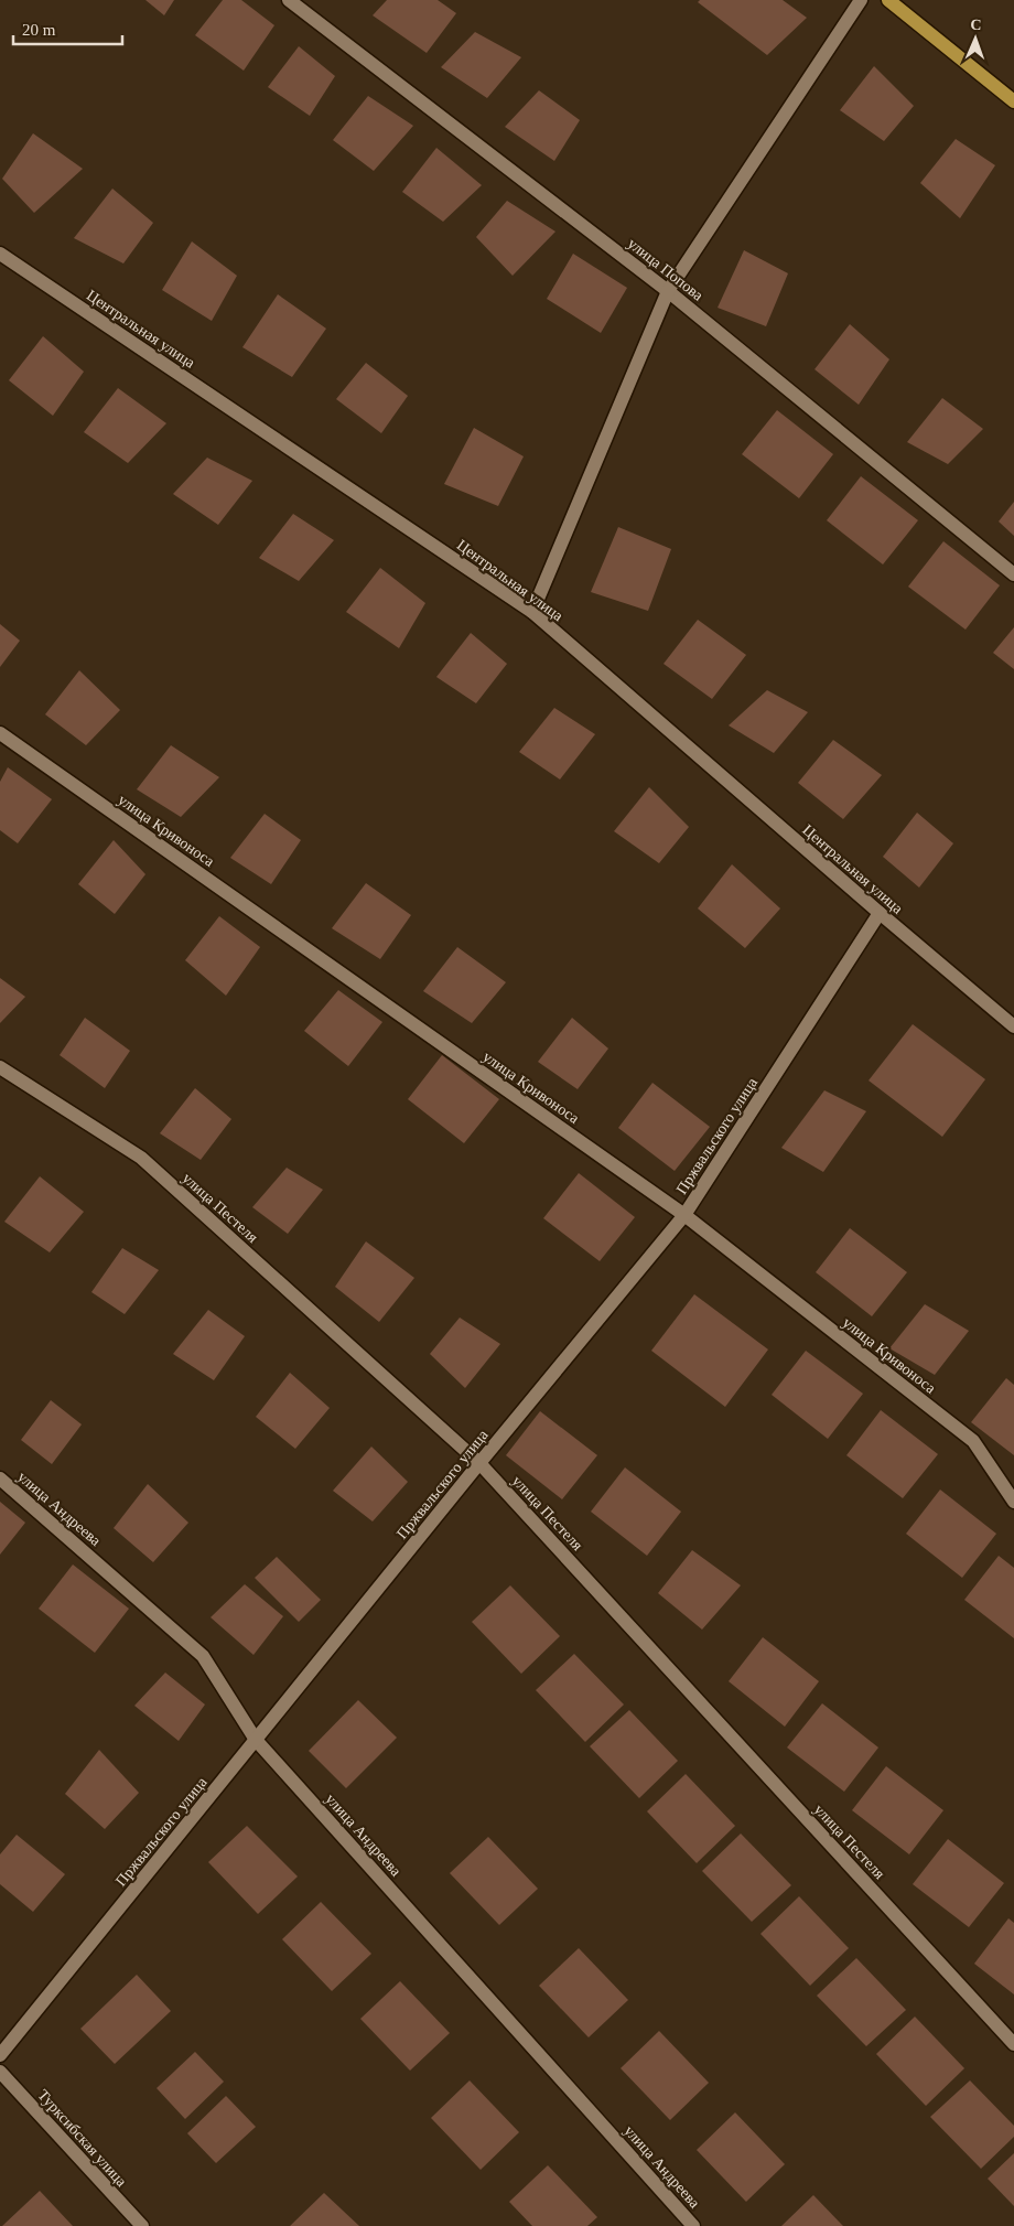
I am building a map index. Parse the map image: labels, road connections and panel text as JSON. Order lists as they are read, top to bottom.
{
  "streets": {
    "street": [
      "улица Попова",
      "Центральная улица",
      "улица Кривоноса",
      "Пржвальского улица",
      "улица Пестеля",
      "улица Андреева",
      "Турксибская улица"
    ]
  },
  "crossings": [
    ["Центральная улица", "Пржвальского улица"],
    ["улица Кривоноса", "Пржвальского улица"],
    ["Пржвальского улица", "улица Пестеля"],
    ["Пржвальского улица", "улица Андреева"]
  ],
  "scale_bar": "20 m",
  "north": "top"
}
